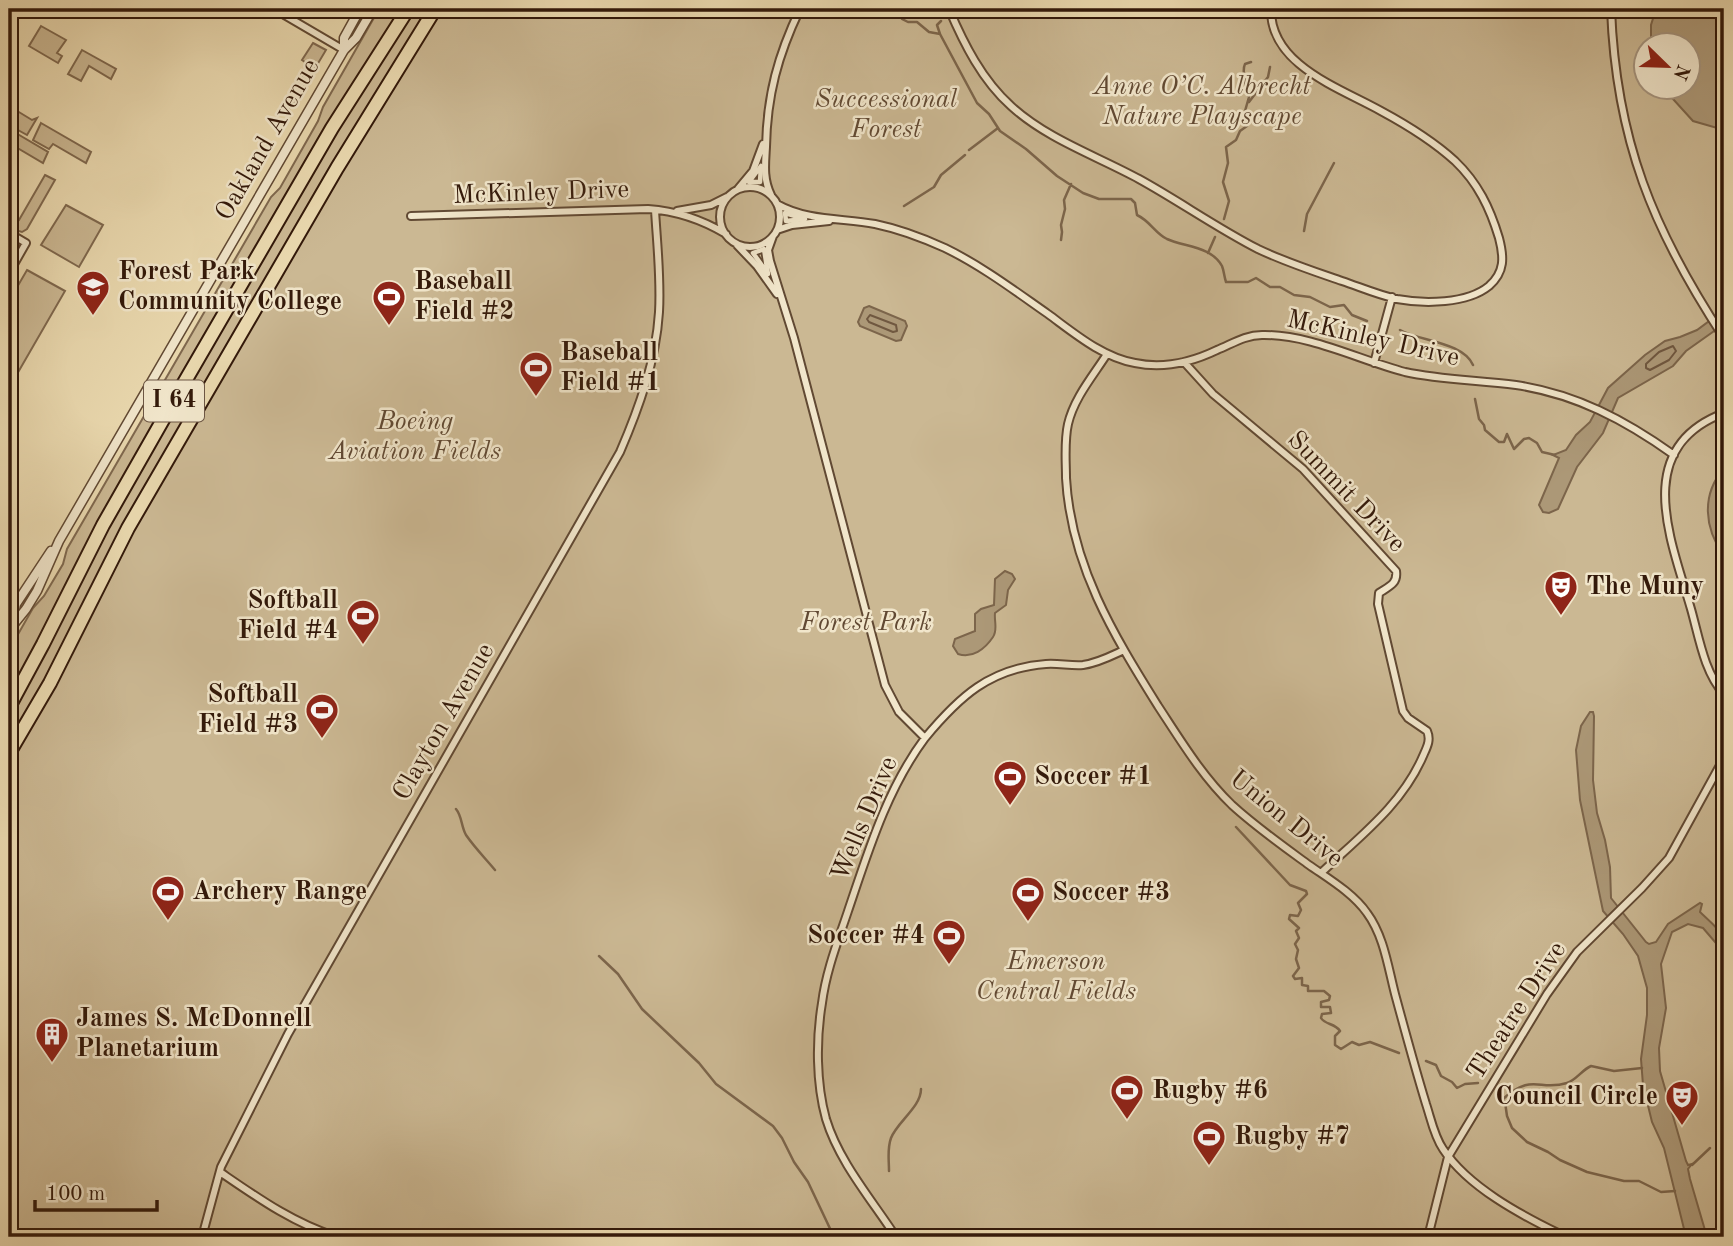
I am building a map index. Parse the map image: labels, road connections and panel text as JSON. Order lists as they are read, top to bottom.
{
  "streets": {
    "highway": ["I 64"],
    "street": [
      "Oakland Avenue",
      "McKinley Drive",
      "Summit Drive",
      "Clayton Avenue",
      "Wells Drive",
      "Union Drive",
      "Theatre Drive"
    ]
  },
  "crossings": [
    ["McKinley Drive", "Summit Drive"],
    ["McKinley Drive", "Clayton Avenue"],
    ["McKinley Drive", "Wells Drive"],
    ["McKinley Drive", "Union Drive"],
    ["Summit Drive", "Union Drive"],
    ["Union Drive", "Theatre Drive"]
  ],
  "parks": [
    "Anne O’C. Albrecht Nature Playscape",
    "Successional Forest",
    "Boeing Aviation Fields",
    "Forest Park",
    "Emerson Central Fields"
  ],
  "places": {
    "school or university": ["Forest Park Community College"],
    "sports": [
      "Baseball Field #2",
      "Baseball Field #1",
      "Softball Field #4",
      "Softball Field #3",
      "Soccer #1",
      "Archery Range",
      "Soccer #3",
      "Soccer #4",
      "Rugby #6",
      "Rugby #7"
    ],
    "theatre": ["The Muny", "Council Circle"],
    "building": ["James S. McDonnell Planetarium"]
  },
  "scale_bar": "100 m",
  "north": "bottom right"
}
